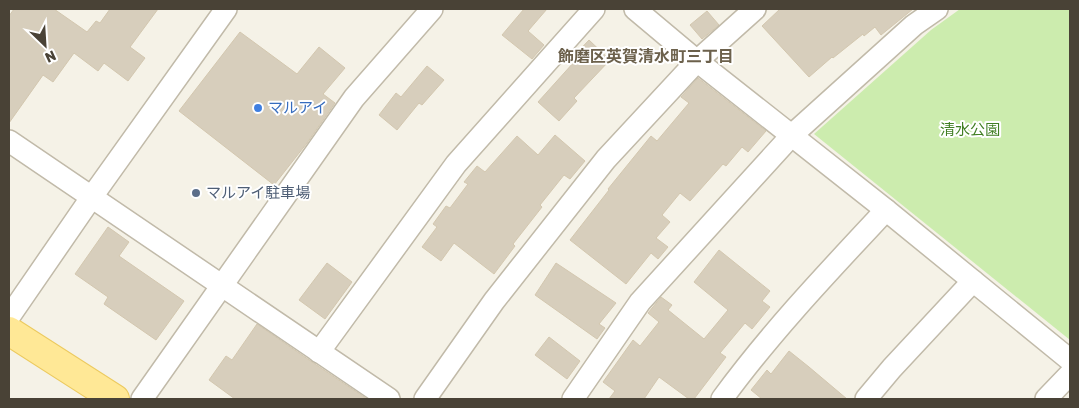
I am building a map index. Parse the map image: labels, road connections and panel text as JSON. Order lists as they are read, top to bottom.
{
  "districts": ["飾磨区英賀清水町三丁目"],
  "parks": ["清水公園"],
  "places": ["マルアイ", "マルアイ駐車場"],
  "north": "bottom right"
}
